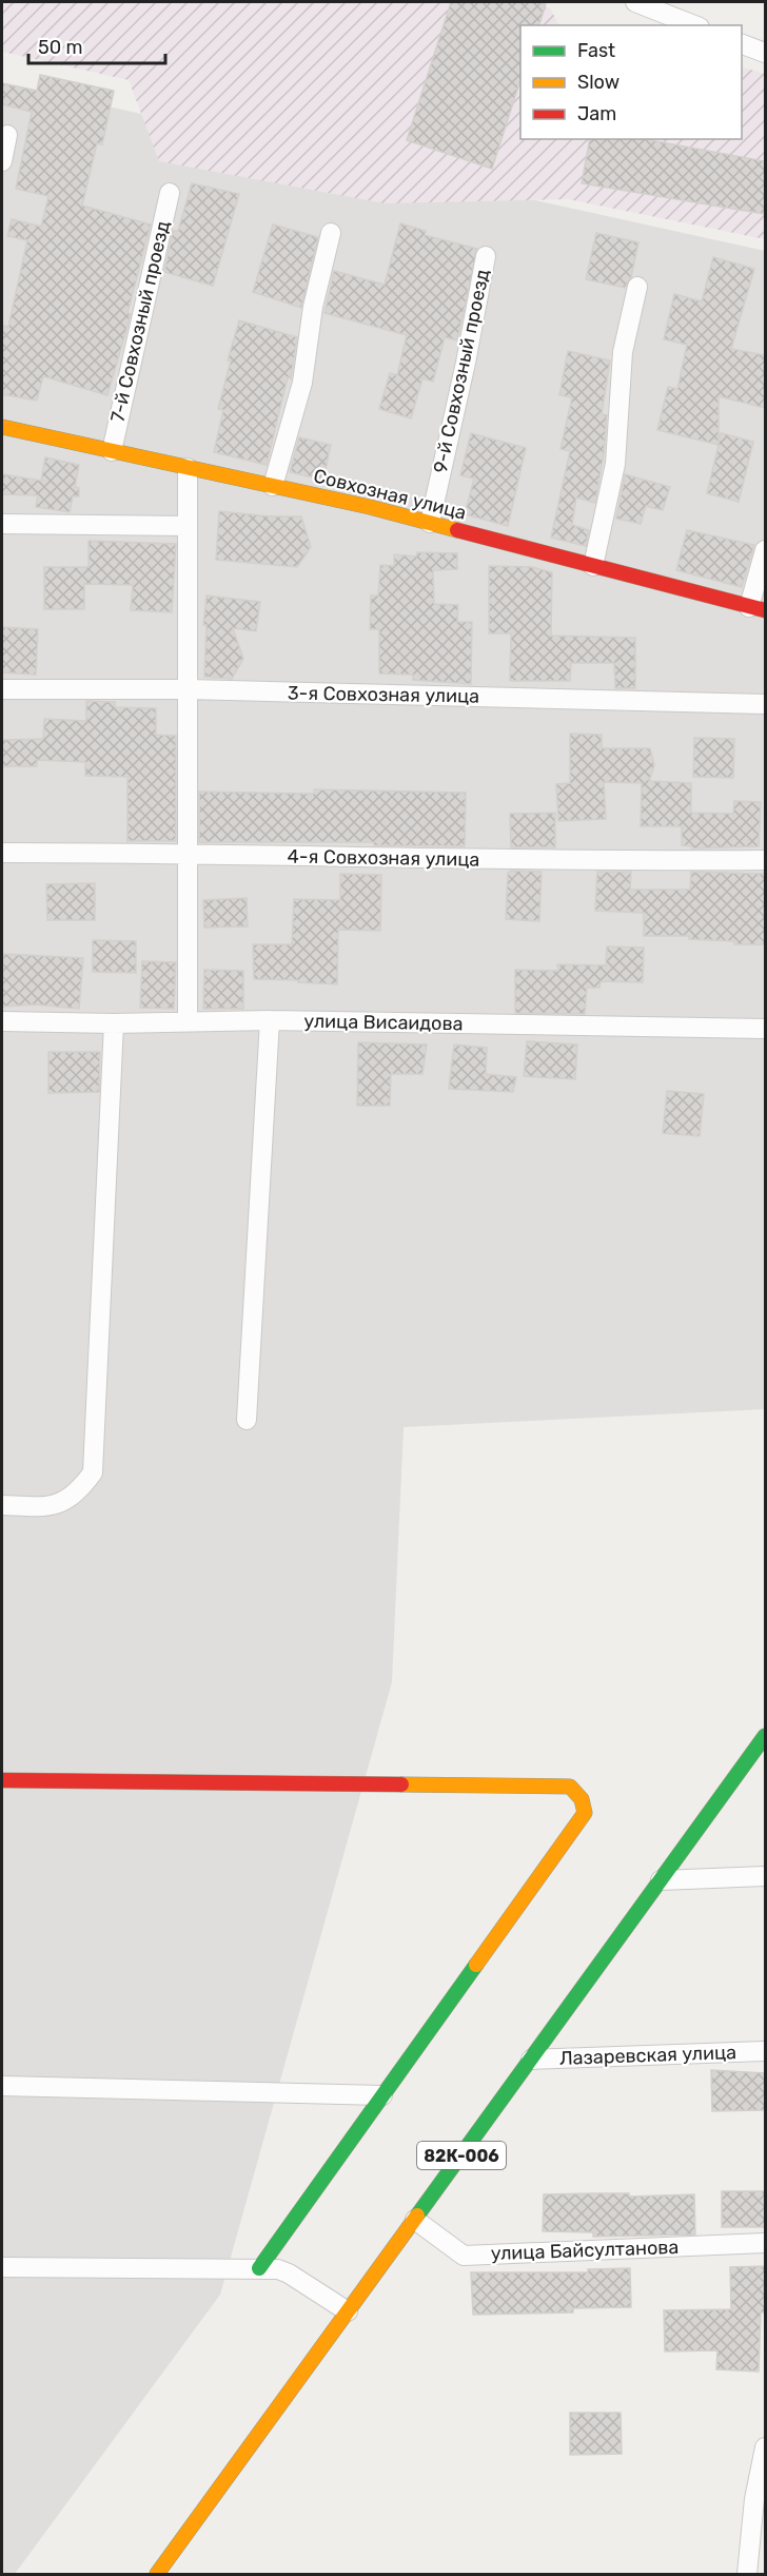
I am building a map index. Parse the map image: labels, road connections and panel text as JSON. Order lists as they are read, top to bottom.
{
  "streets": {
    "street": [
      "7-й Совхозный проезд",
      "9-й Совхозный проезд",
      "Совхозная улица",
      "3-я Совхозная улица",
      "4-я Совхозная улица",
      "улица Висаидова",
      "Лазаревская улица",
      "82К-006",
      "улица Байсултанова"
    ]
  },
  "crossings": [
    ["7-й Совхозный проезд", "Совхозная улица"],
    ["9-й Совхозный проезд", "Совхозная улица"],
    ["Лазаревская улица", "82К-006"],
    ["82К-006", "улица Байсултанова"]
  ],
  "legend": ["Fast", "Slow", "Jam"],
  "scale_bar": "50 m"
}
